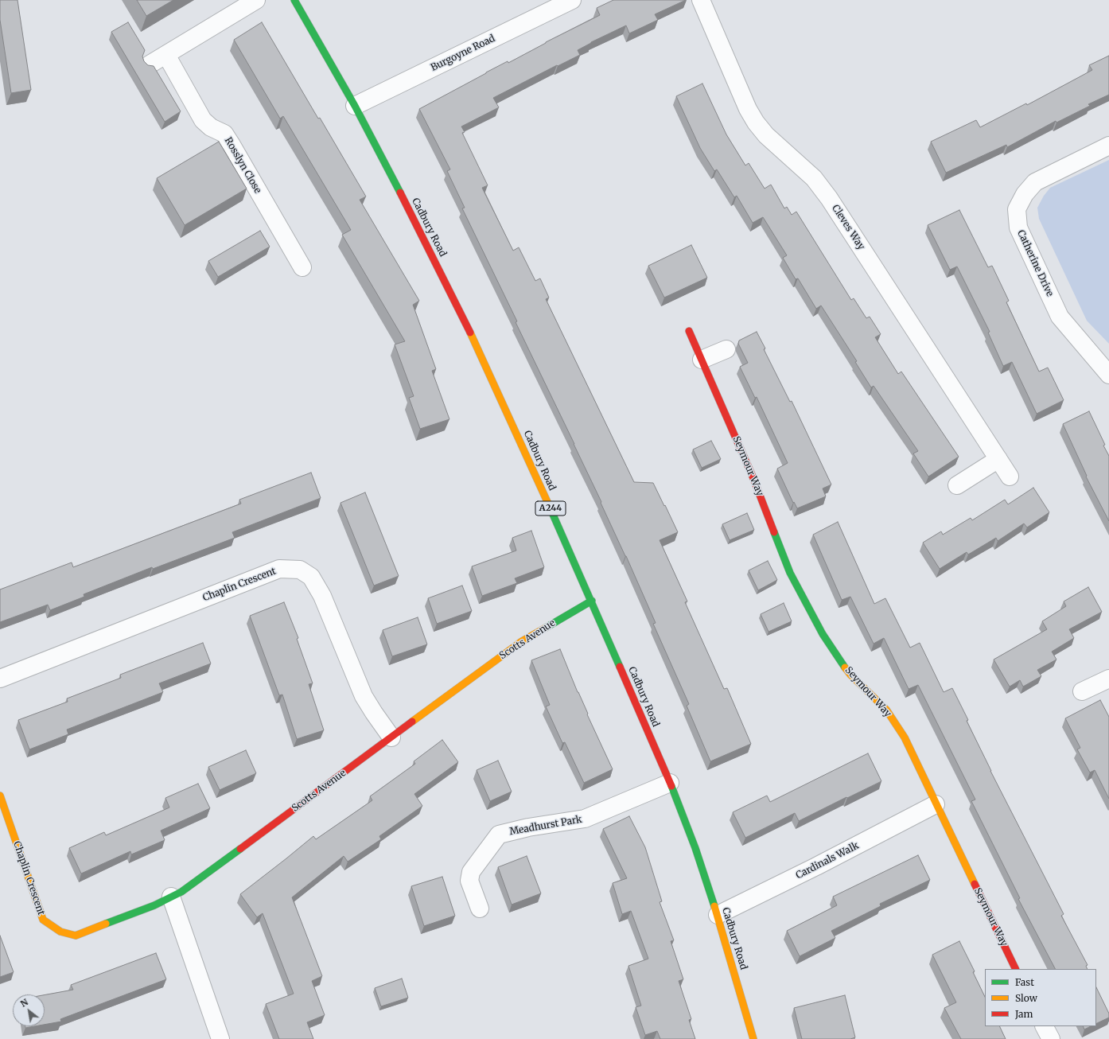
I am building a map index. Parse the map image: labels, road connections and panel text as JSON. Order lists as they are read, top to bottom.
{
  "streets": {
    "street": [
      "Burgoyne Road",
      "Rosslyn Close",
      "Cadbury Road",
      "Cleves Way",
      "Catherine Drive",
      "Seymour Way",
      "A244",
      "Chaplin Crescent",
      "Scotts Avenue",
      "Meadhurst Park",
      "Cardinals Walk"
    ]
  },
  "crossings": [
    ["Burgoyne Road", "Cadbury Road"],
    ["Cadbury Road", "Scotts Avenue"],
    ["Cadbury Road", "Meadhurst Park"],
    ["Cadbury Road", "Cardinals Walk"],
    ["Seymour Way", "Cardinals Walk"],
    ["Chaplin Crescent", "Scotts Avenue"]
  ],
  "legend": ["Fast", "Slow", "Jam"],
  "north": "top left"
}
